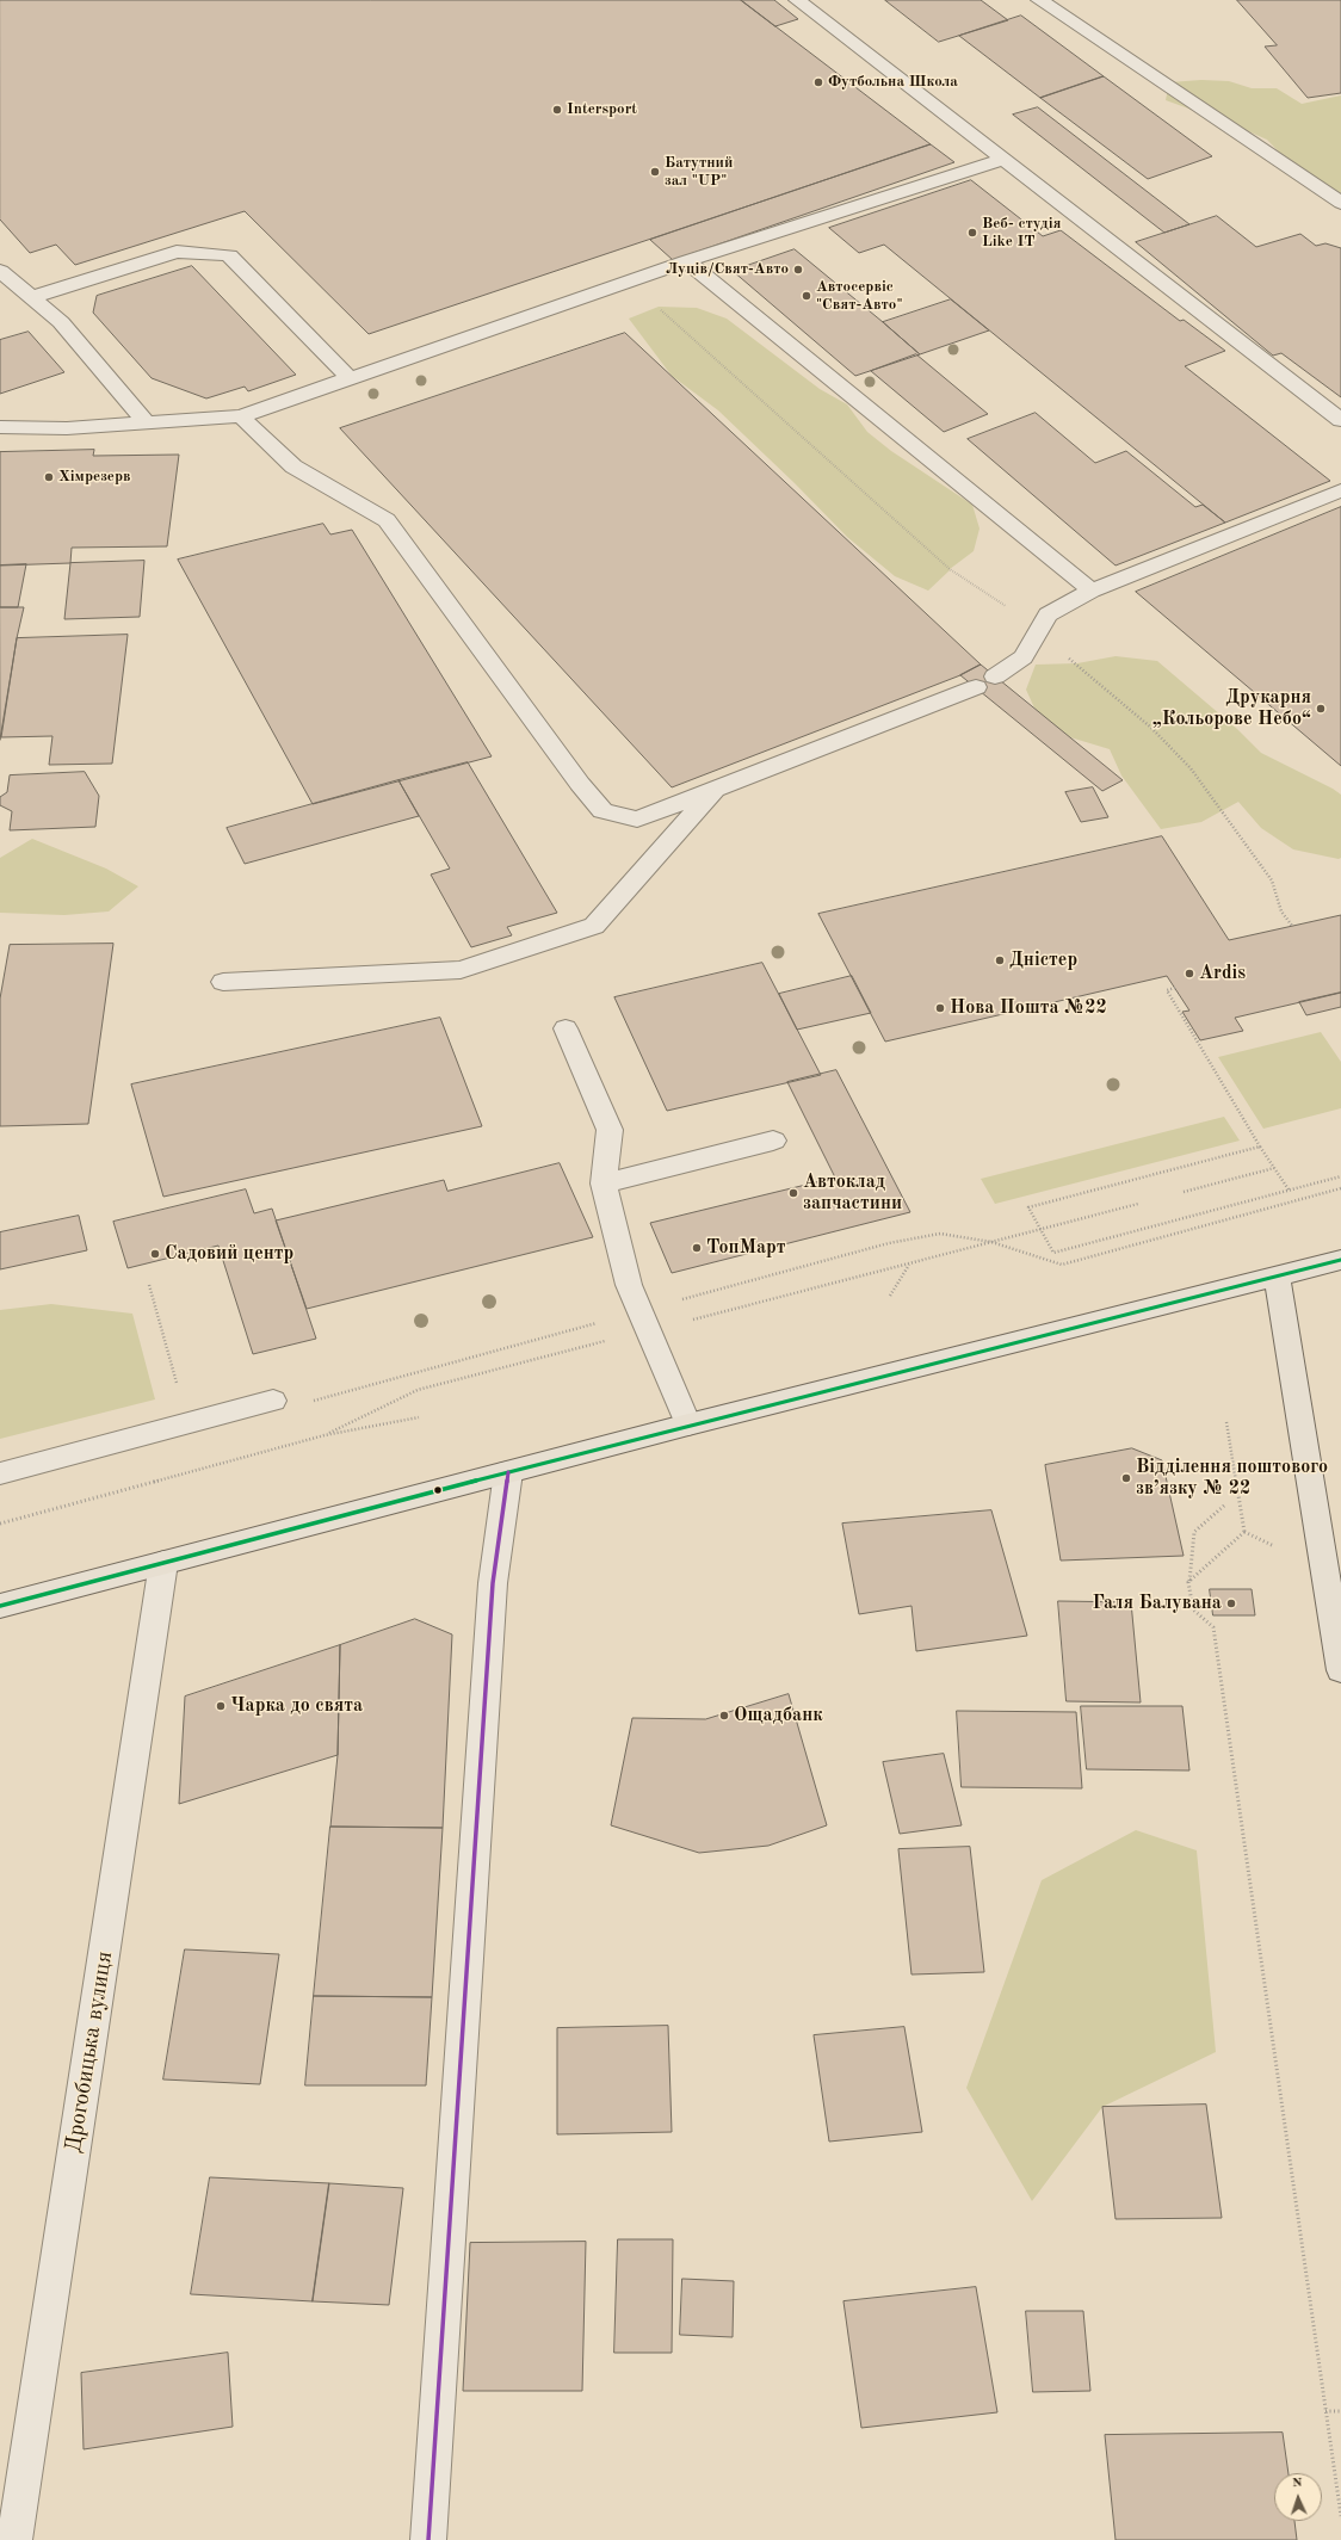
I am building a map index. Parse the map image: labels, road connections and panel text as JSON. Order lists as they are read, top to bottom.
{
  "streets": {
    "street": ["Дрогобицька вулиця"]
  },
  "places": [
    "Футбольна Школа",
    "Intersport",
    "Батутний зал \"UP\"",
    "Веб- студія Like IT",
    "Луців/Свят-Авто",
    "Автосервіс \"Свят-Авто\"",
    "Хімрезерв",
    "Друкарня „Кольорове Небо“",
    "Дністер",
    "Ardis",
    "Нова Пошта №22",
    "Автоклад запчастини",
    "ТопМарт",
    "Садовий центр",
    "Відділення поштового зв’язку № 22",
    "Галя Балувана",
    "Чарка до свята",
    "Ощадбанк"
  ],
  "north": "top"
}
